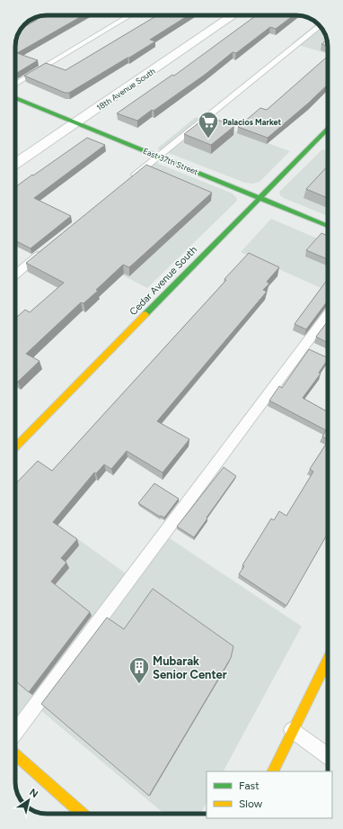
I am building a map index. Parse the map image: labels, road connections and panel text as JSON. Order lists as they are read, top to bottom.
{
  "streets": {
    "street": ["18th Avenue South", "East 37th Street", "Cedar Avenue South"]
  },
  "crossings": [
    ["18th Avenue South", "East 37th Street"],
    ["East 37th Street", "Cedar Avenue South"]
  ],
  "places": {
    "supermarket": ["Palacios Market"],
    "building": ["Mubarak Senior Center"]
  },
  "legend": ["Fast", "Slow"],
  "north": "top right"
}
